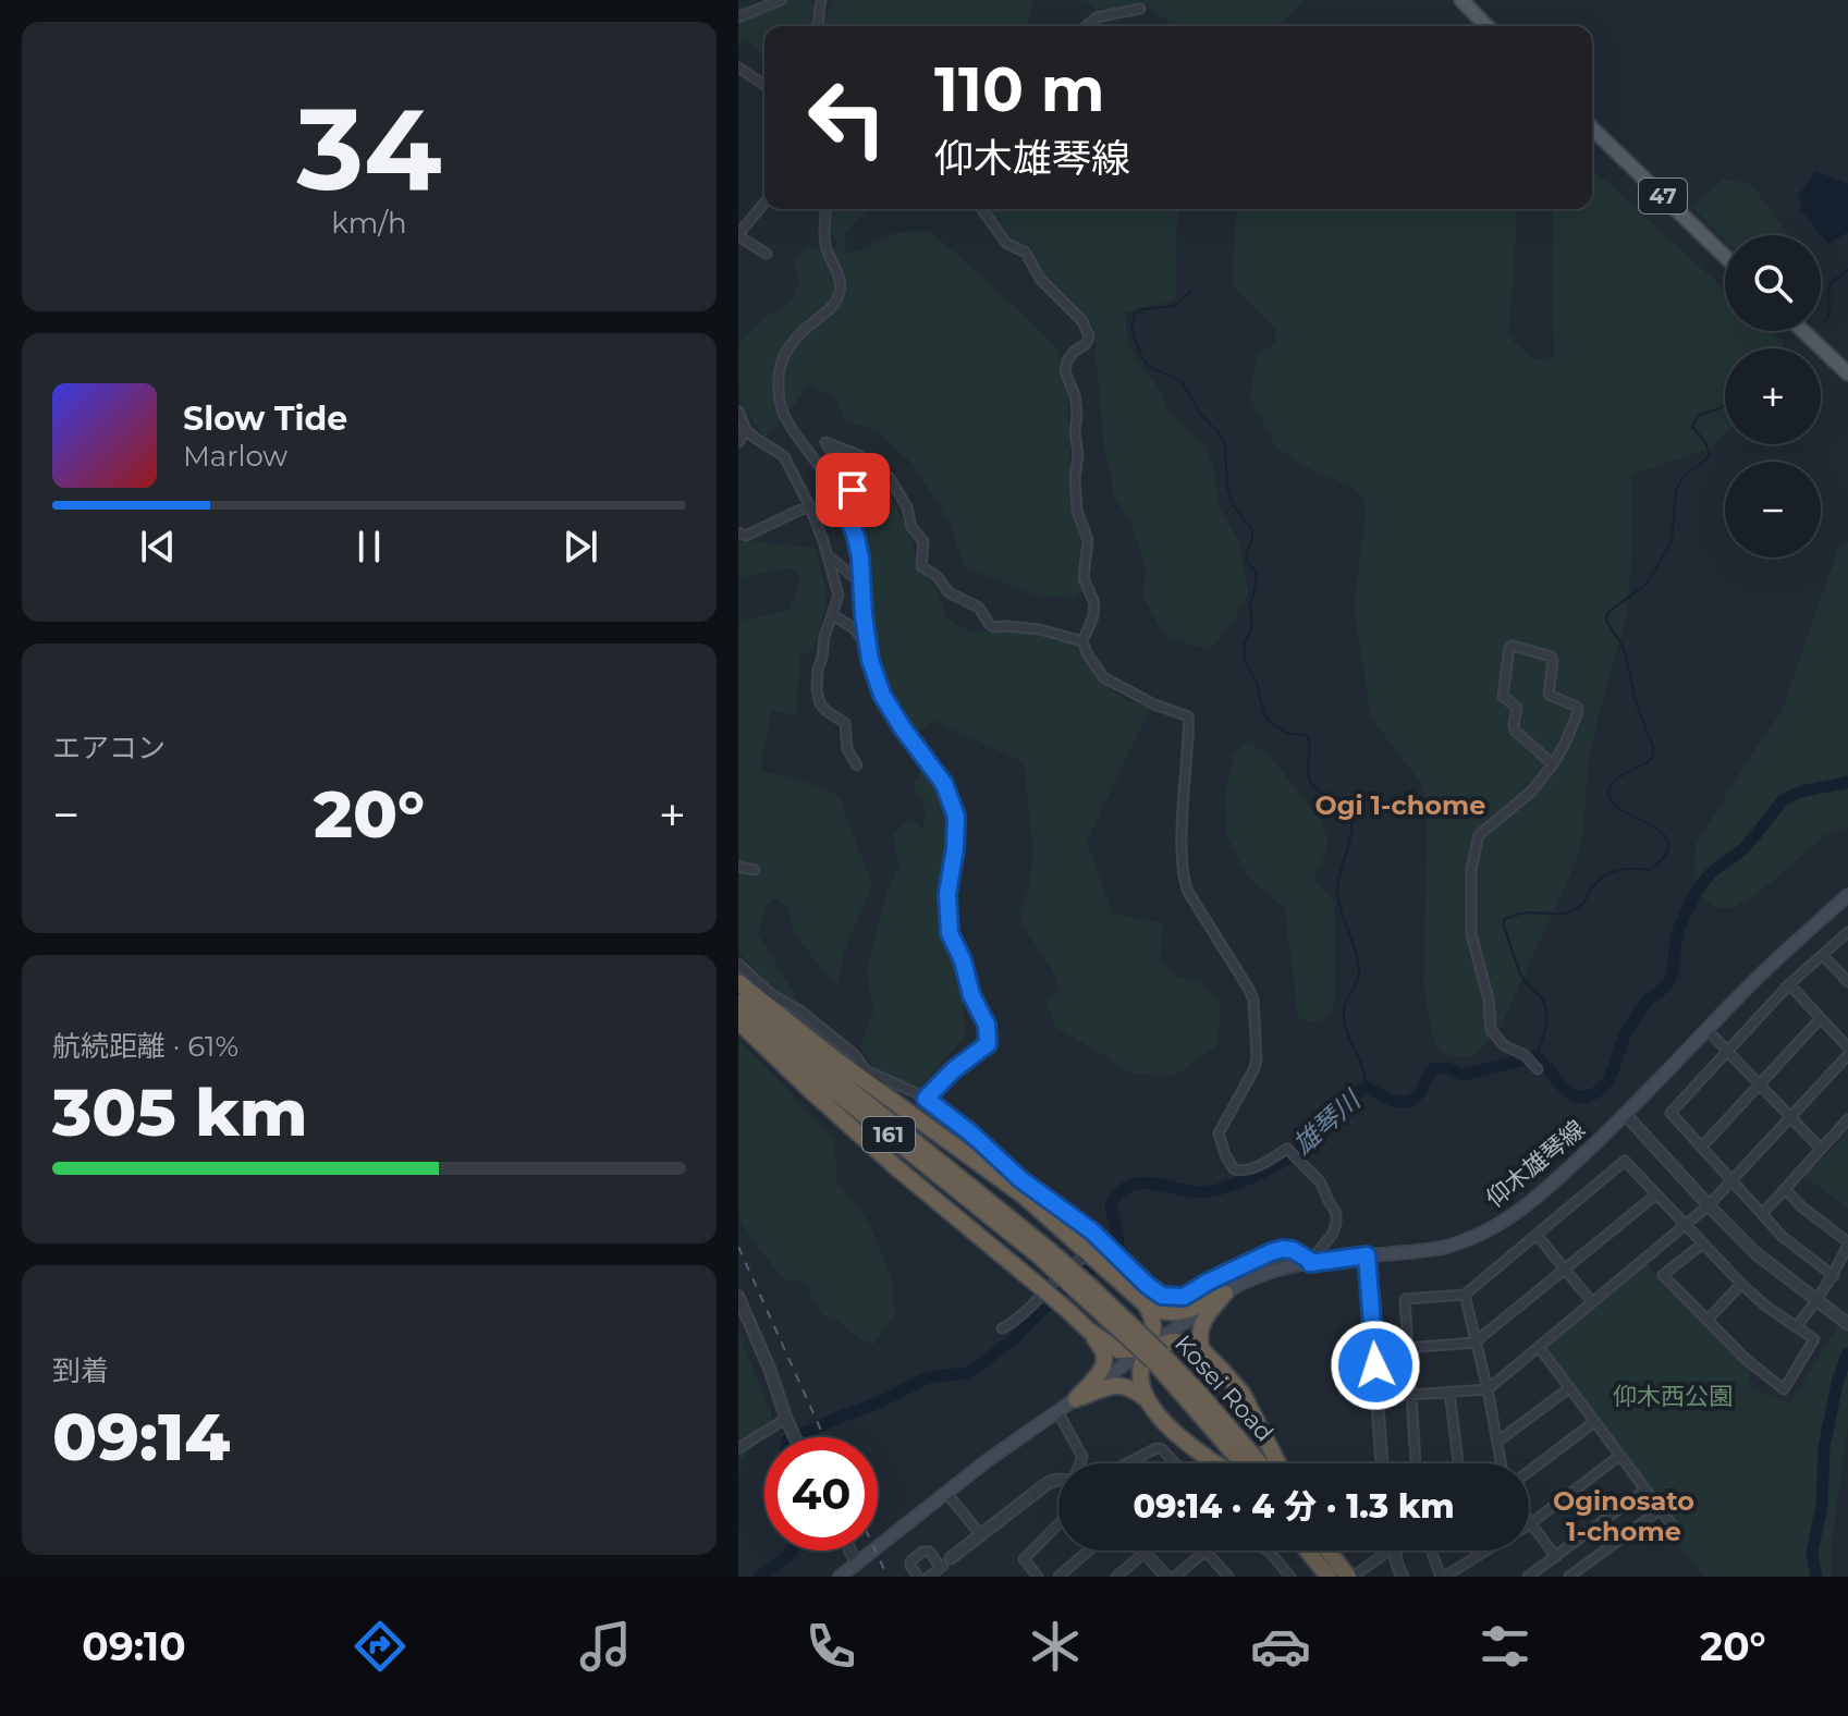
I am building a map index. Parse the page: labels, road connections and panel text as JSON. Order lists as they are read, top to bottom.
{
  "streets": {
    "highway": ["161", "Kosei Road"],
    "main road": ["47", "仰木雄琴線"]
  },
  "crossings": [
    ["仰木雄琴線", "Kosei Road"]
  ],
  "districts": ["Ogi 1-chome", "Oginosato 1-chome"],
  "water": ["雄琴川"],
  "parks": ["仰木西公園"],
  "page": {
    "tile": [
      ["34", "km/h"],
      "エアコン",
      ["航続距離 · 61%", "305 km"],
      ["到着", "09:14"]
    ],
    "turn": ["110 m", "仰木雄琴線"],
    "map_buttons": ["+", "−"],
    "song": ["Slow Tide", "Marlow"],
    "heat": ["−", "20°", "+"],
    "limit": "40",
    "trip": "09:14 · 4 分 · 1.3 km",
    "tabs": ["09:10", "20°"]
  }
}
